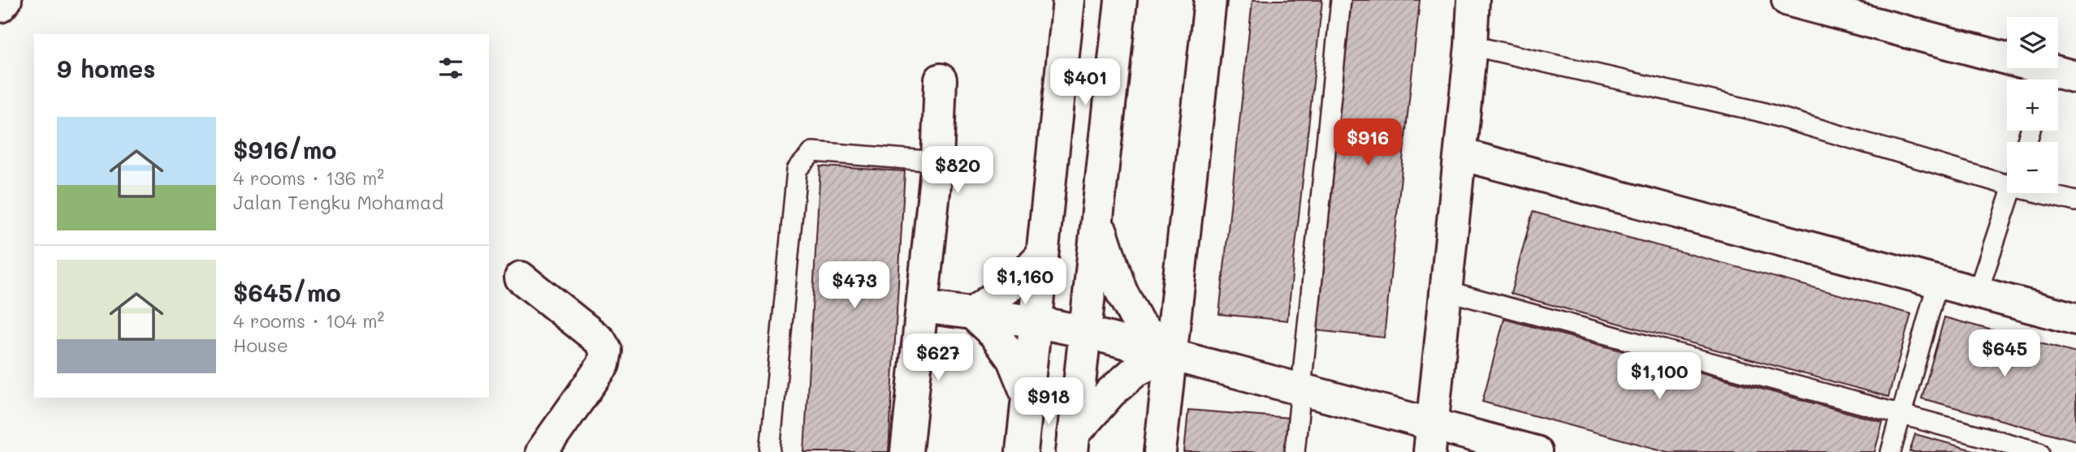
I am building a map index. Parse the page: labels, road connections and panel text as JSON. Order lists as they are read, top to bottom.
{
  "page": {
    "map_buttons": ["+", "−"],
    "heading": "9 homes",
    "price": [
      "$401",
      "$916",
      "$820",
      "$1,160",
      "$473",
      "$645",
      "$627",
      "$1,100",
      "$918"
    ],
    "list": [
      {
        "name": "$916/mo",
        "note": "4 rooms · 136 m² · Jalan Tengku Mohamad"
      },
      {
        "name": "$645/mo",
        "note": "4 rooms · 104 m² · House"
      }
    ]
  }
}
